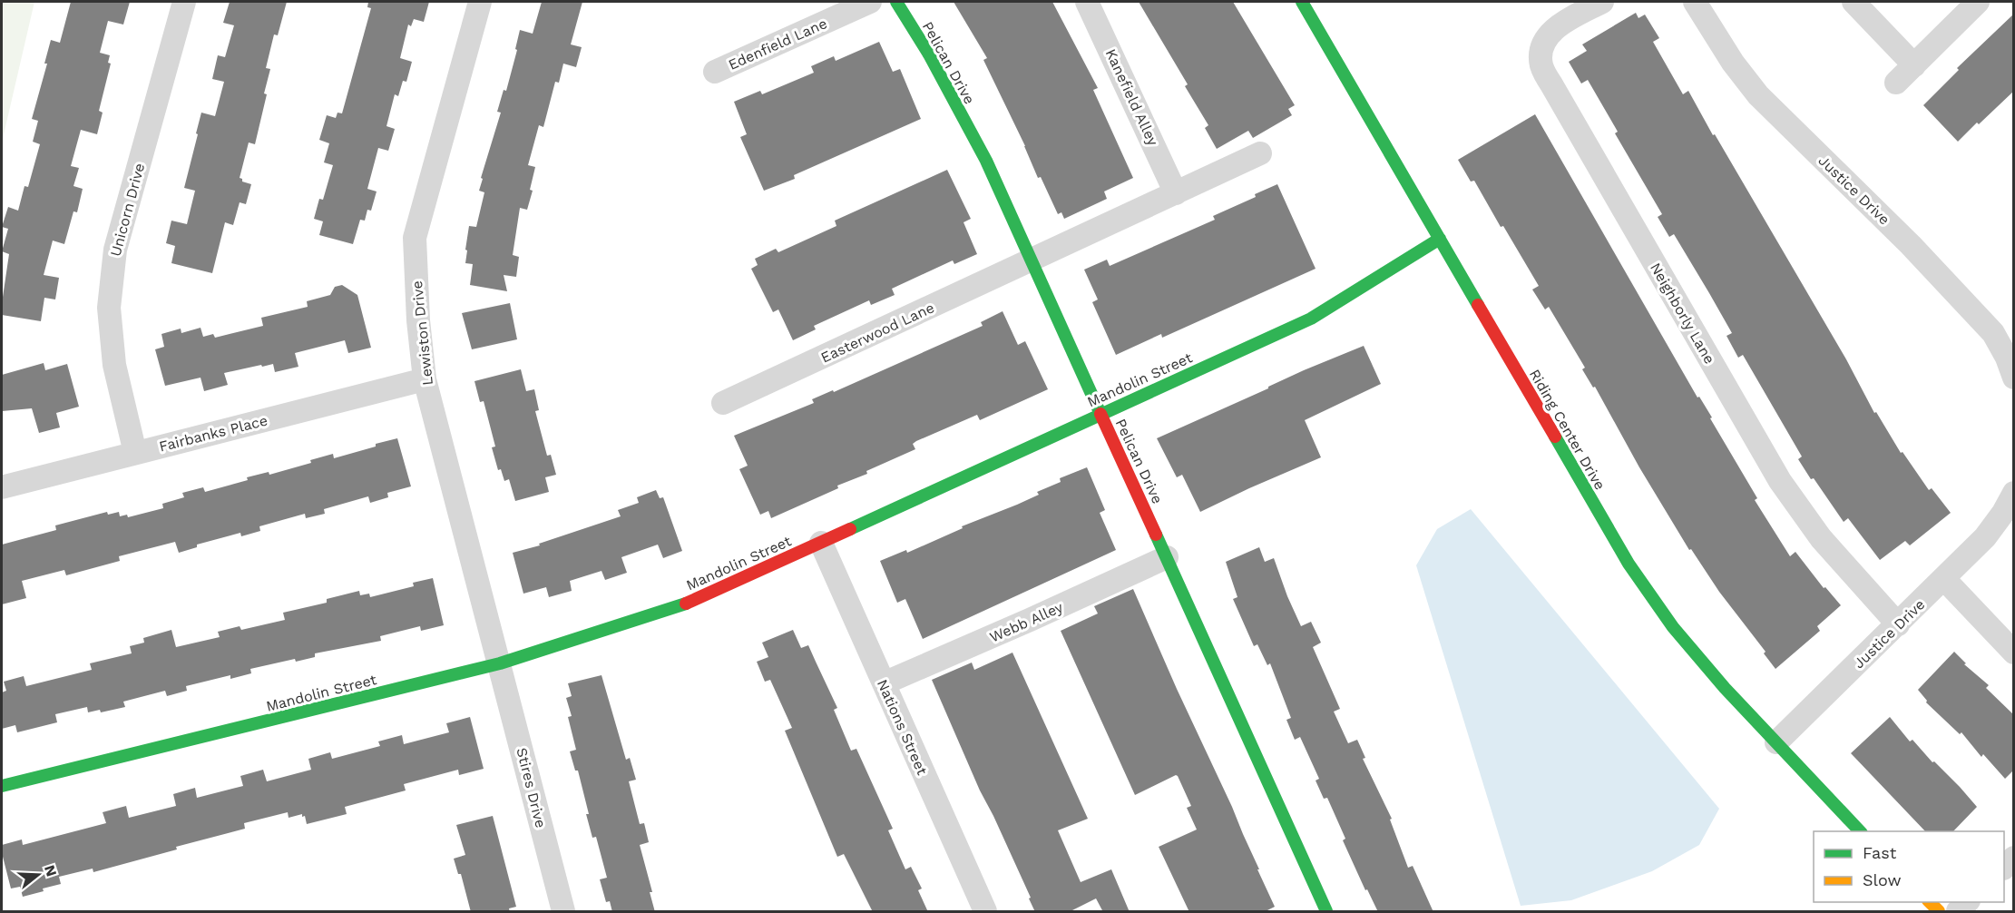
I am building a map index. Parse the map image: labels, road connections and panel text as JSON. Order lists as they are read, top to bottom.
{
  "streets": {
    "street": [
      "Edenfield Lane",
      "Pelican Drive",
      "Kanefield Alley",
      "Justice Drive",
      "Unicorn Drive",
      "Neighborly Lane",
      "Easterwood Lane",
      "Lewiston Drive",
      "Mandolin Street",
      "Riding Center Drive",
      "Fairbanks Place",
      "Webb Alley",
      "Nations Street",
      "Stires Drive"
    ]
  },
  "crossings": [
    ["Pelican Drive", "Easterwood Lane"],
    ["Pelican Drive", "Mandolin Street"],
    ["Pelican Drive", "Webb Alley"],
    ["Justice Drive", "Neighborly Lane"],
    ["Justice Drive", "Riding Center Drive"],
    ["Unicorn Drive", "Fairbanks Place"],
    ["Lewiston Drive", "Mandolin Street"],
    ["Lewiston Drive", "Fairbanks Place"],
    ["Lewiston Drive", "Stires Drive"],
    ["Mandolin Street", "Riding Center Drive"],
    ["Mandolin Street", "Nations Street"],
    ["Mandolin Street", "Stires Drive"],
    ["Webb Alley", "Nations Street"]
  ],
  "legend": ["Fast", "Slow"],
  "north": "right"
}
